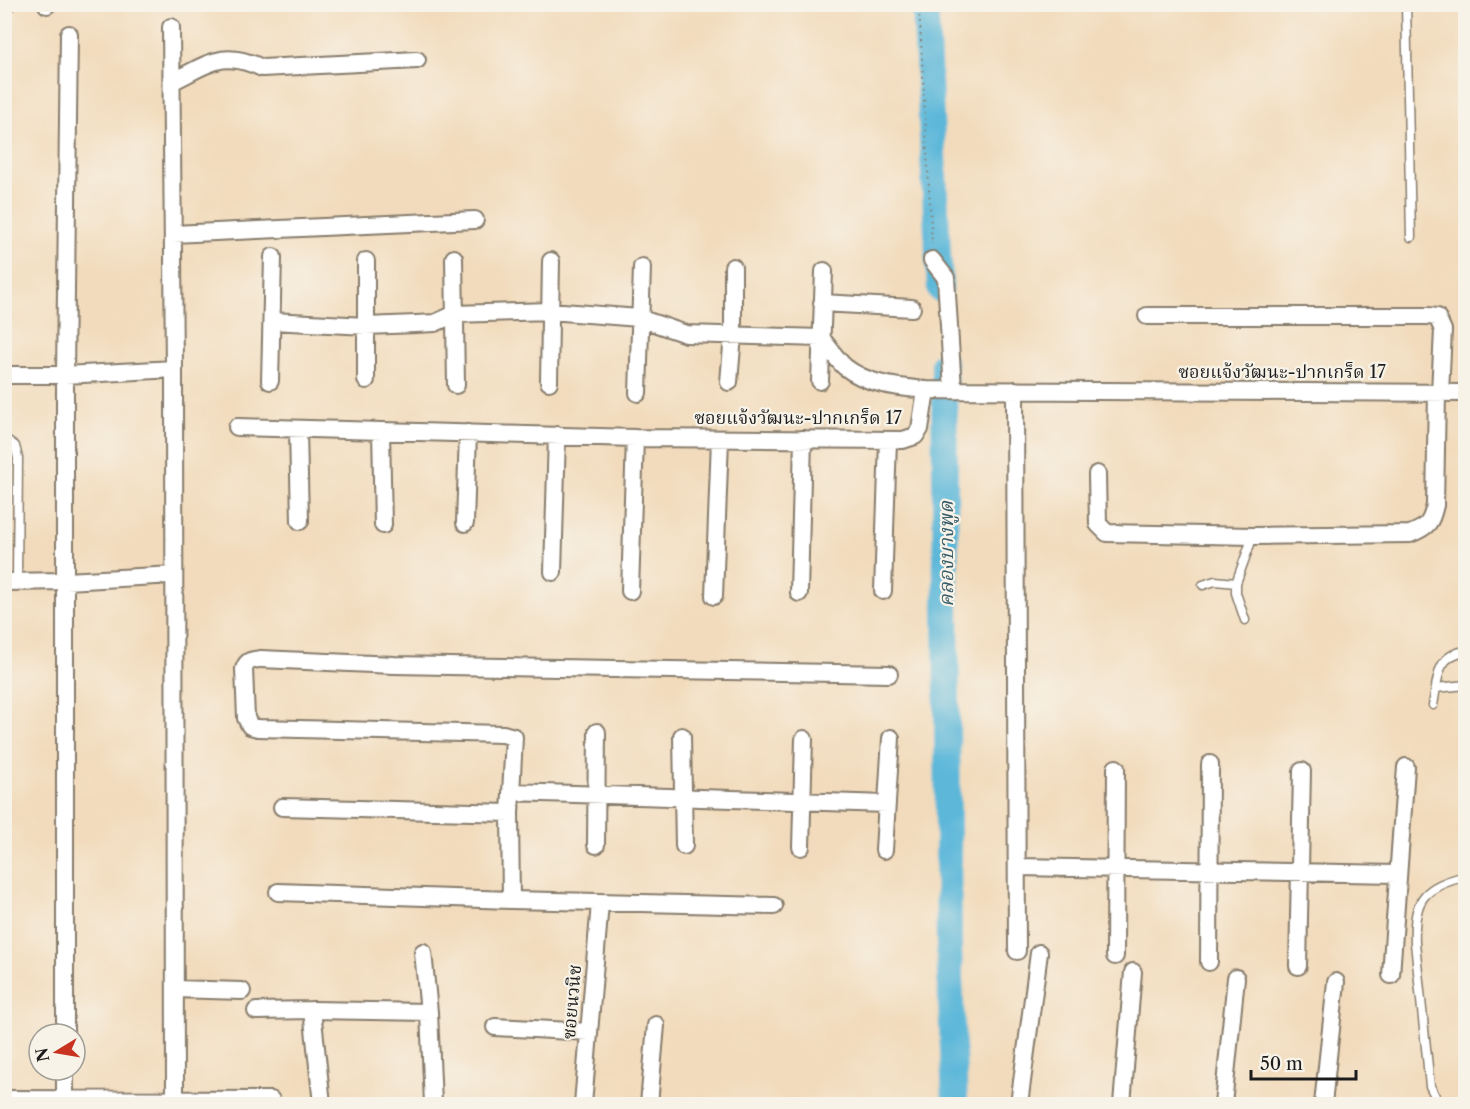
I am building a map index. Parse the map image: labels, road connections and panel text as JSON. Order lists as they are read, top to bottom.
{
  "streets": {
    "street": ["ซอยแจ้งวัฒนะ-ปากเกร็ด 17", "ซอยนวนิช"]
  },
  "water": ["คลองบางพูด"],
  "scale_bar": "50 m",
  "north": "left"
}
